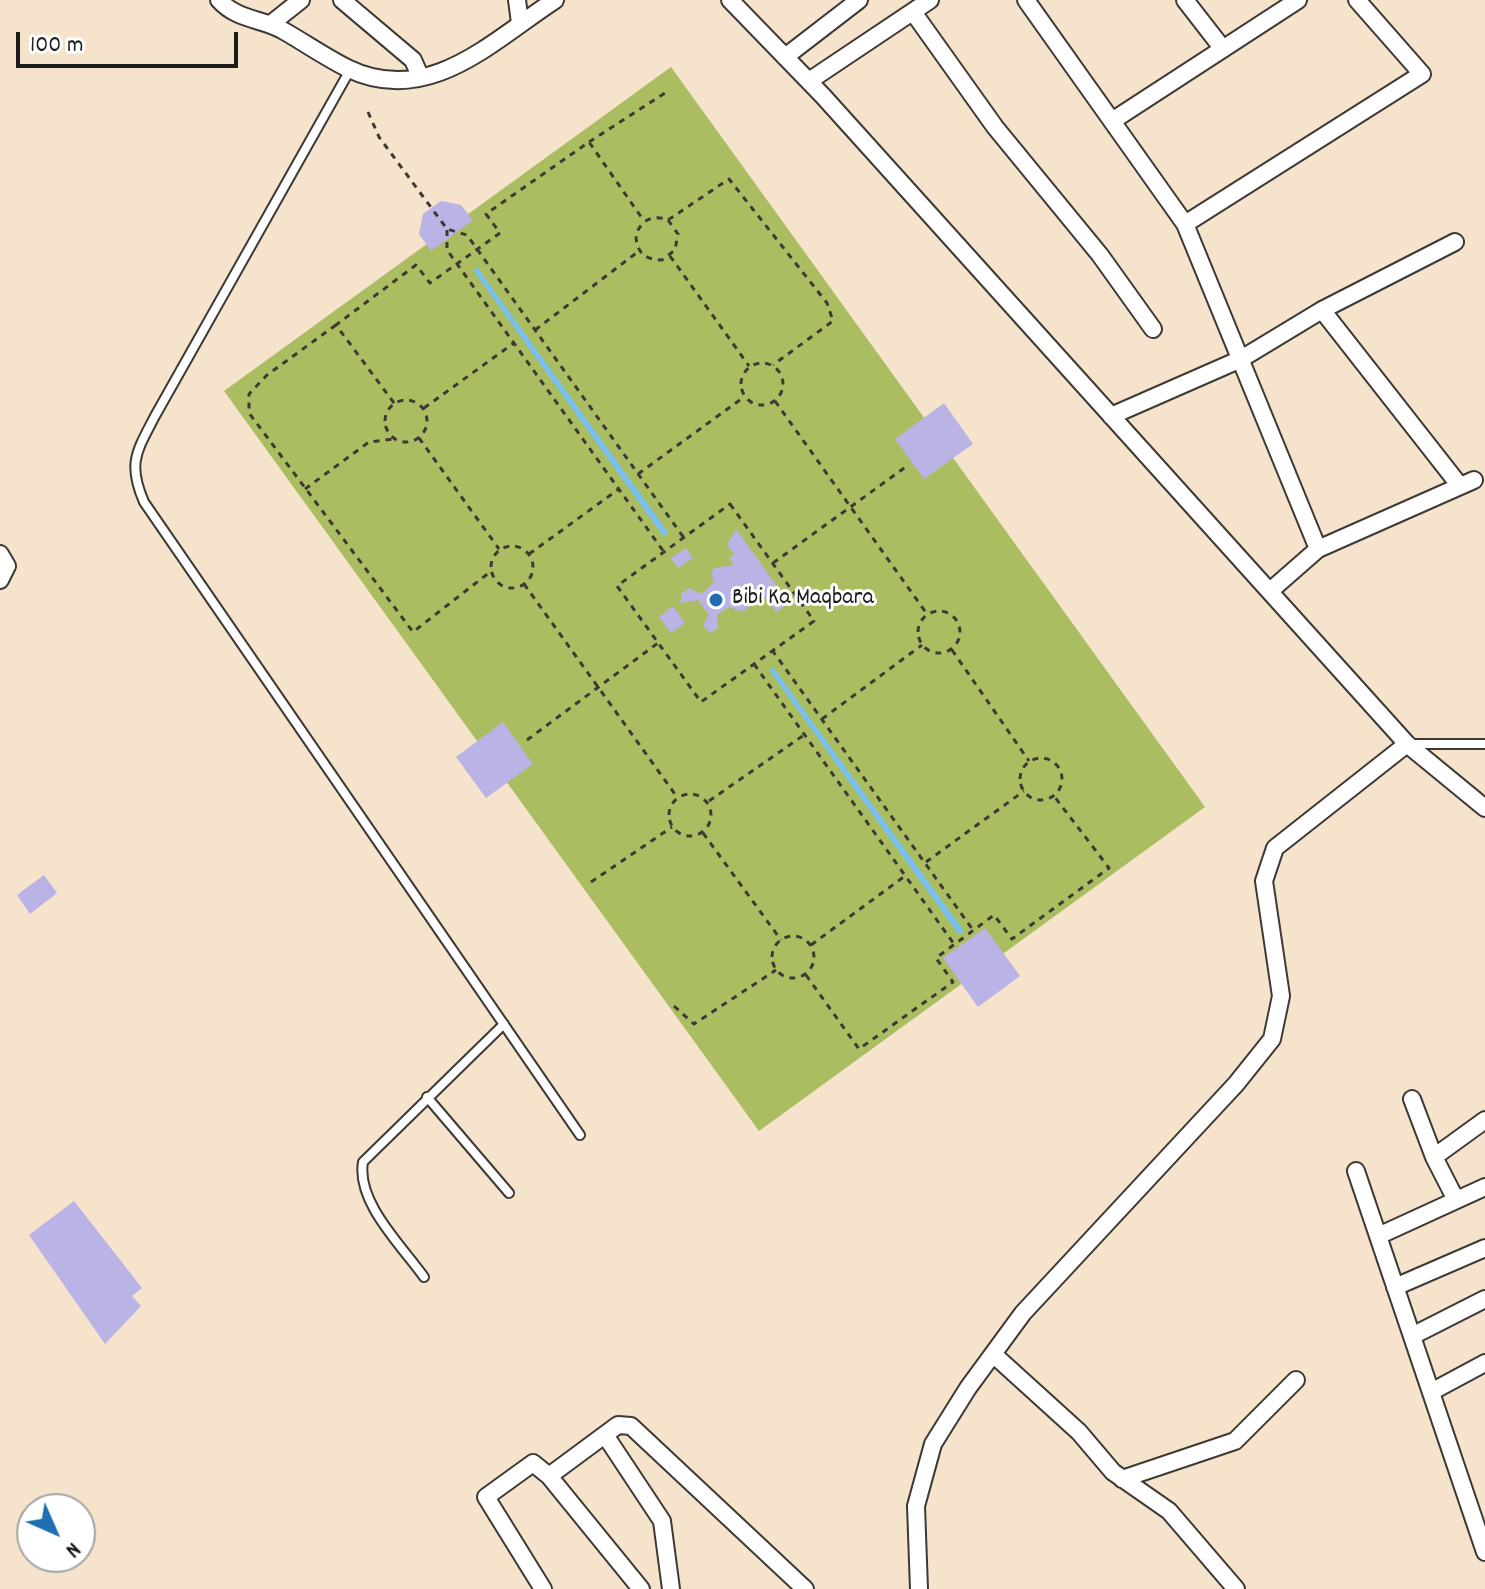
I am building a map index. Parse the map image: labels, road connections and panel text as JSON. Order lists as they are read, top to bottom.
{
  "places": ["Bibi Ka Maqbara"],
  "scale_bar": "100 m",
  "north": "bottom right"
}
